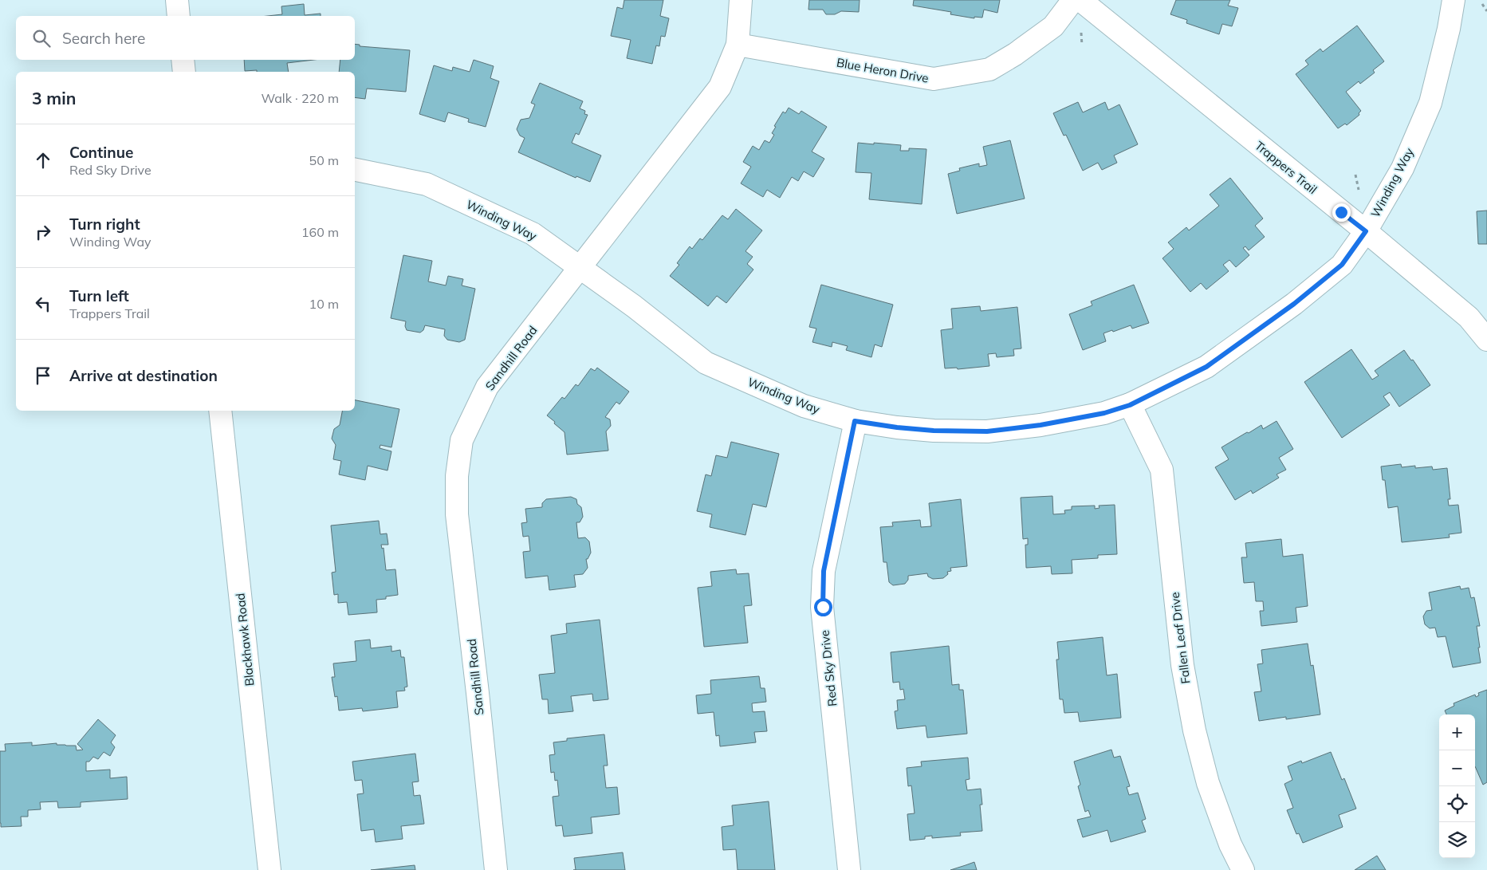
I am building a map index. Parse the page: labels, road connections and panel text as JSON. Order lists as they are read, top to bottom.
{
  "streets": {
    "street": [
      "Blue Heron Drive",
      "Trappers Trail",
      "Winding Way",
      "Sandhill Road",
      "Fallen Leaf Drive",
      "Blackhawk Road",
      "Red Sky Drive"
    ]
  },
  "crossings": [
    ["Blue Heron Drive", "Sandhill Road"],
    ["Trappers Trail", "Winding Way"],
    ["Winding Way", "Sandhill Road"],
    ["Winding Way", "Fallen Leaf Drive"],
    ["Winding Way", "Red Sky Drive"]
  ],
  "page": {
    "search": "Search here",
    "heading": ["3 min", "Walk · 220 m"],
    "list": [
      ["Continue", "Red Sky Drive", "50 m"],
      ["Turn right", "Winding Way", "160 m"],
      ["Turn left", "Trappers Trail", "10 m"],
      "Arrive at destination"
    ],
    "map_buttons": ["+", "−"]
  }
}
